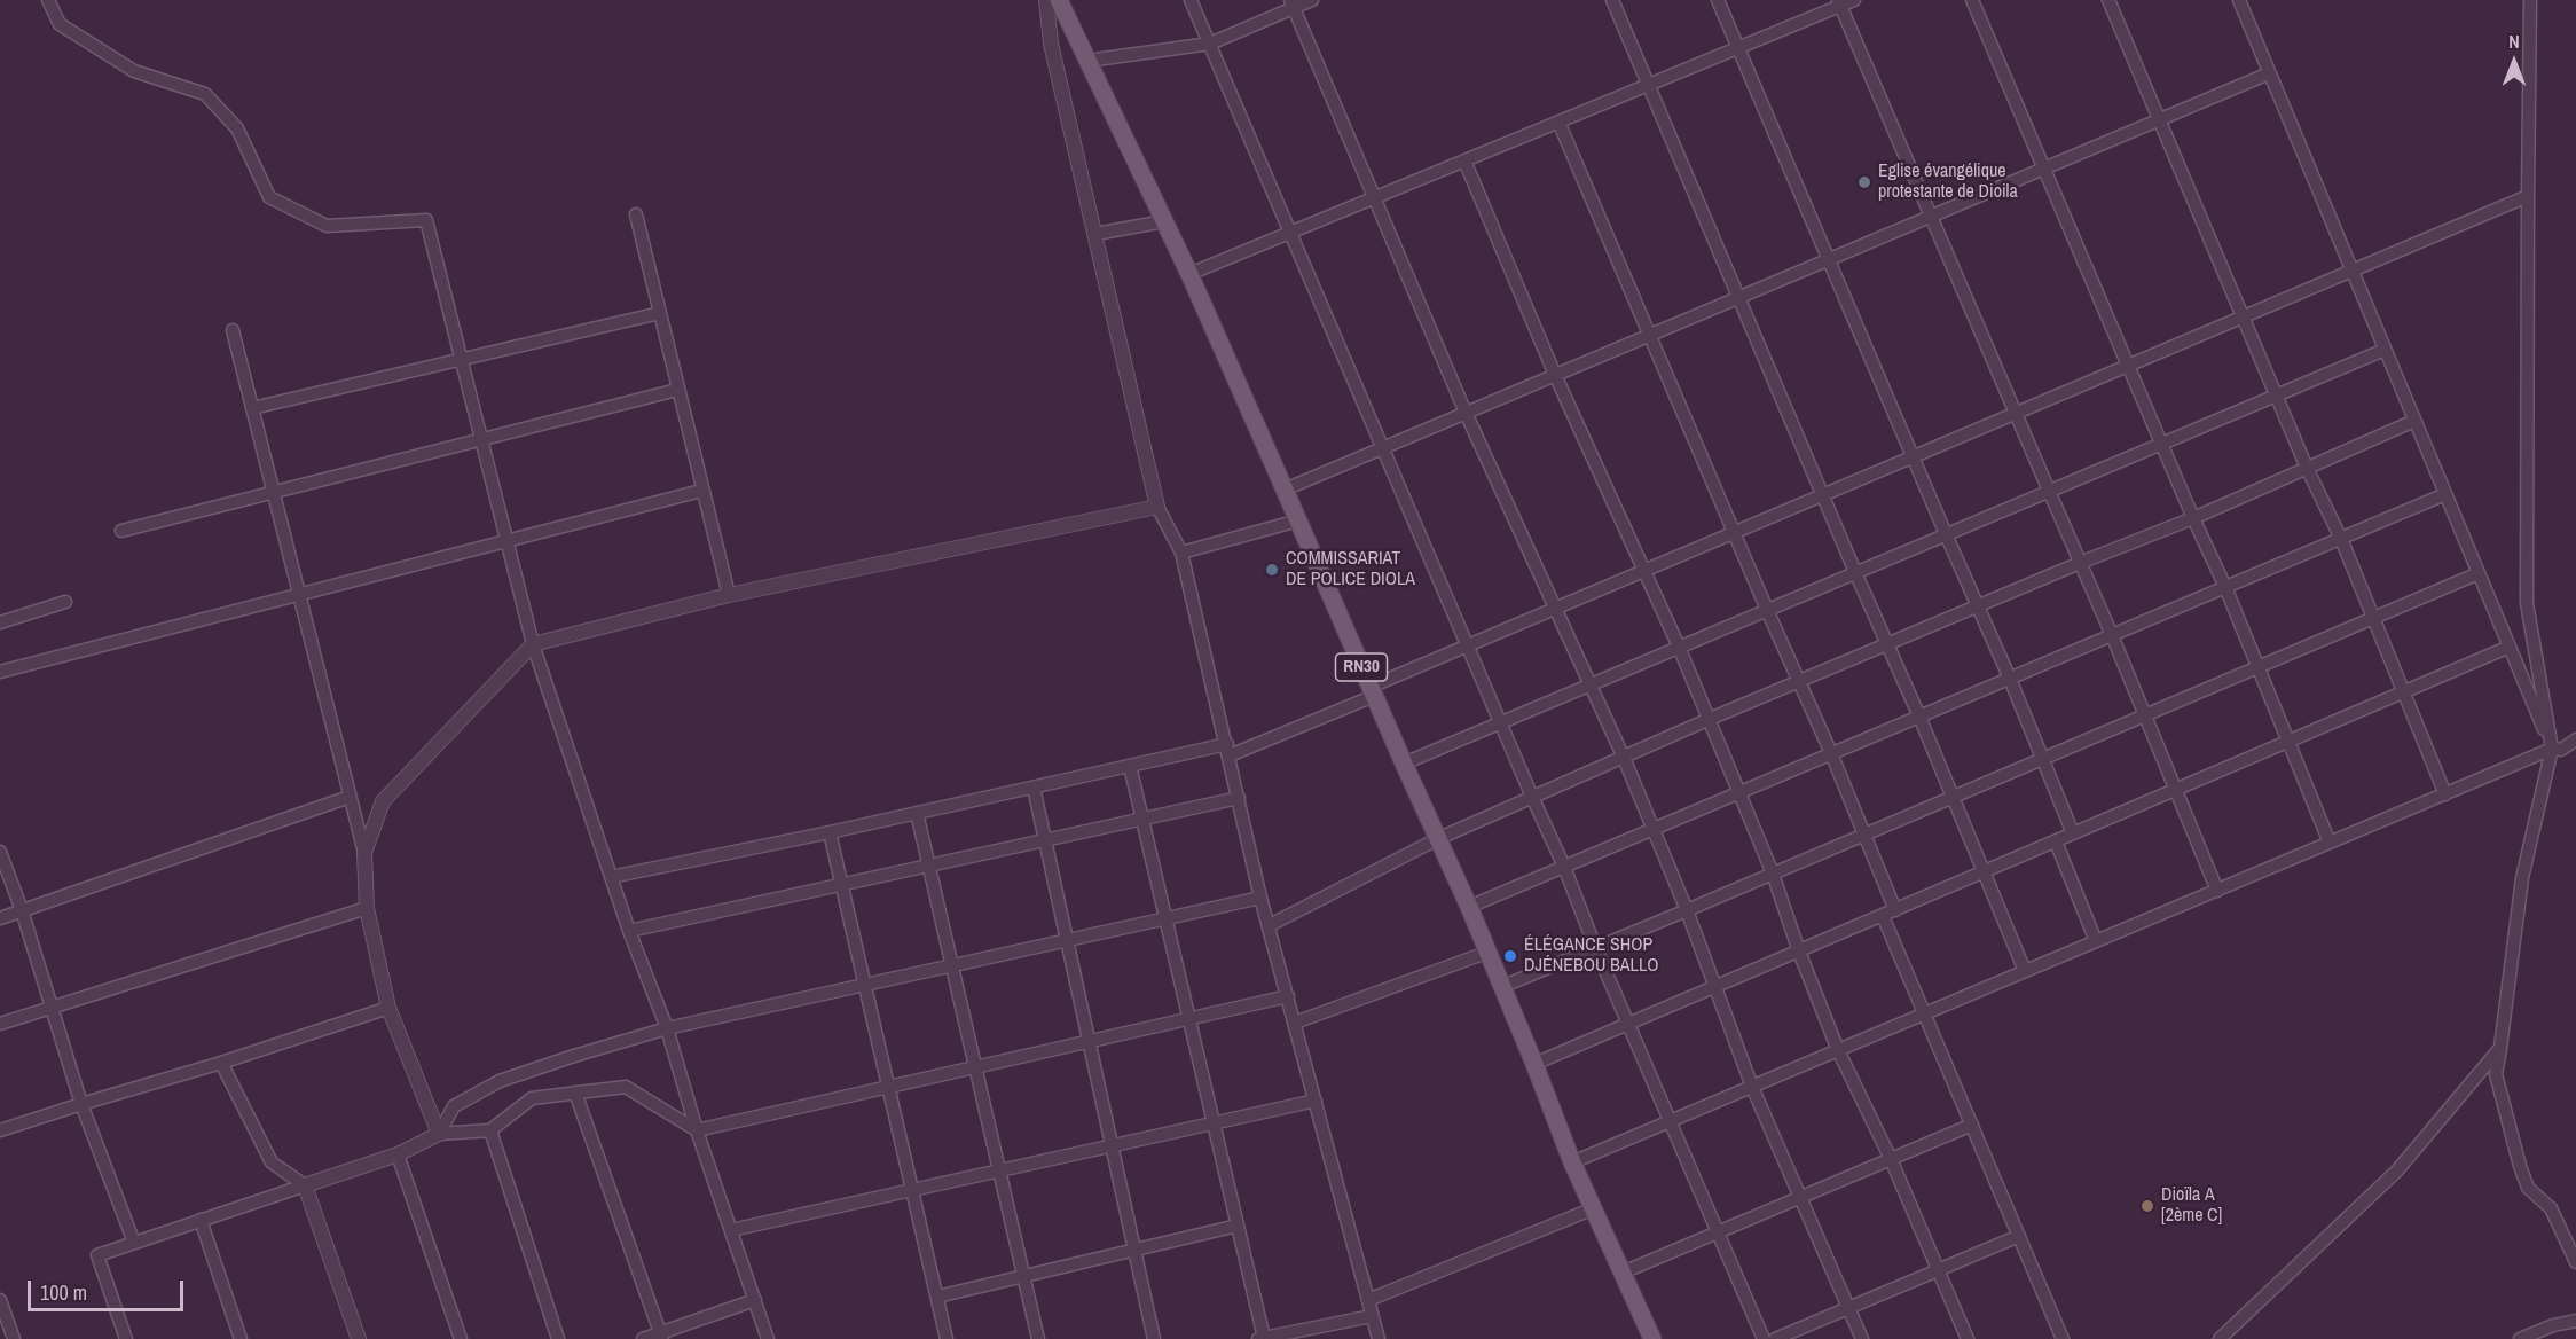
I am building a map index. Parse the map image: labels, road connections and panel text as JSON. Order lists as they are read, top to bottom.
{
  "streets": {
    "main road": ["RN30"]
  },
  "places": [
    "Eglise évangélique protestante de Dioila",
    "COMMISSARIAT DE POLICE DIOLA",
    "ÉLÉGANCE SHOP DJÉNEBOU BALLO",
    "Dioïla A [2ème C]"
  ],
  "scale_bar": "100 m",
  "north": "top"
}
